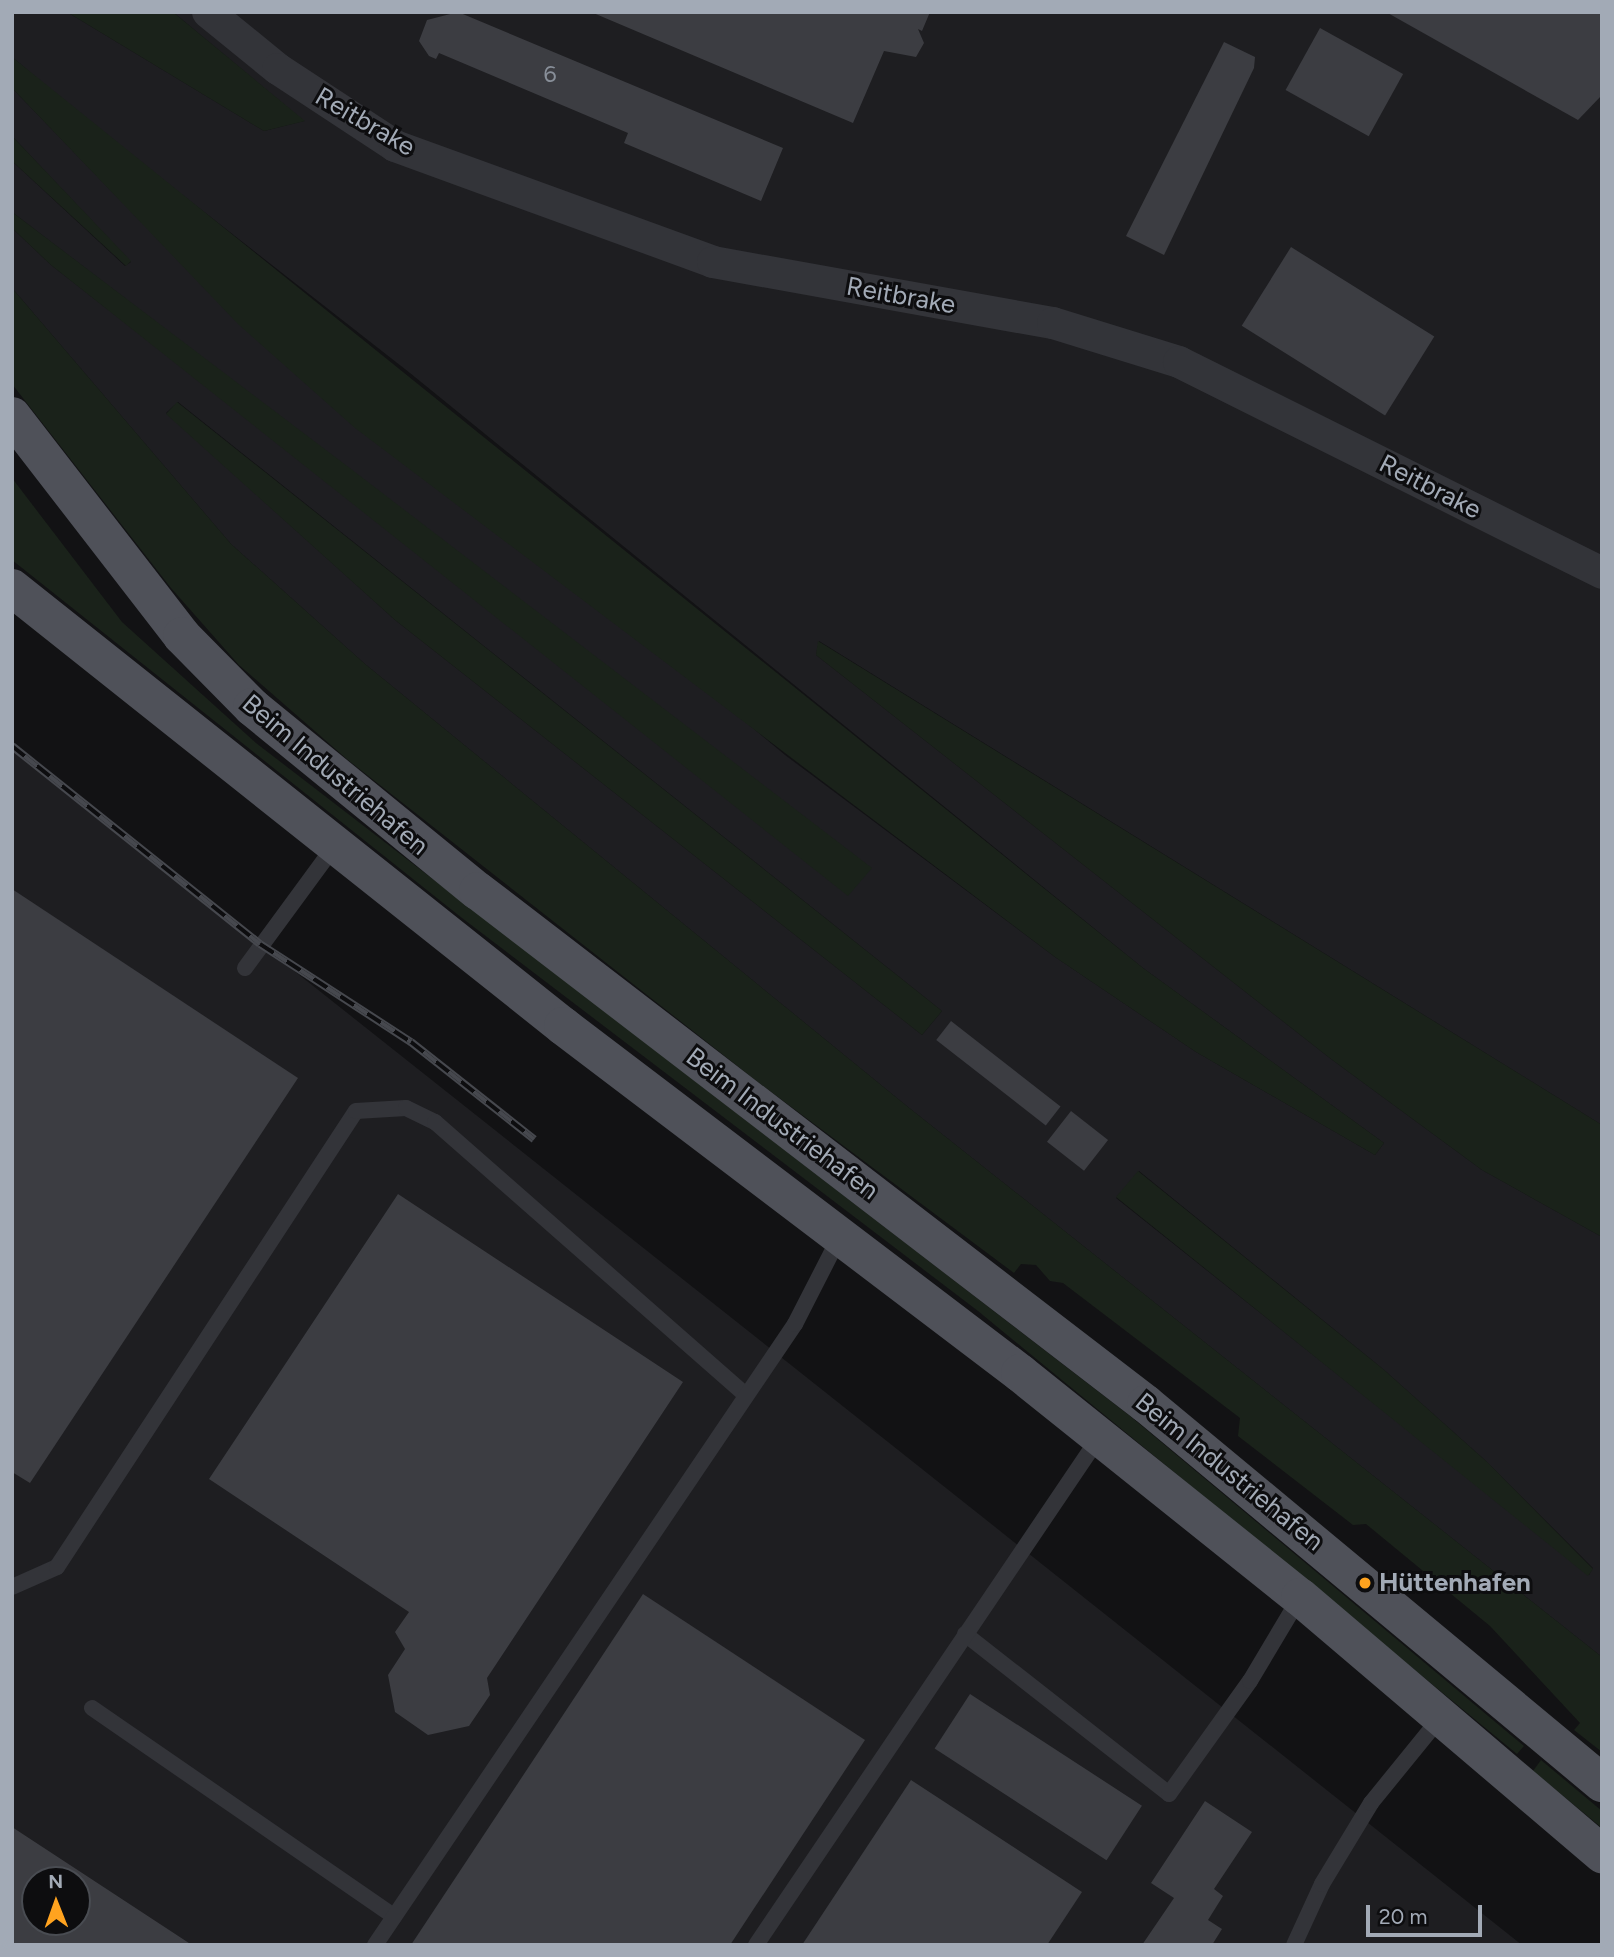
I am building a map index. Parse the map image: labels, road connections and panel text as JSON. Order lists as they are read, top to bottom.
{
  "streets": {
    "main road": ["Beim Industriehafen"],
    "street": ["Reitbrake"]
  },
  "places": ["Hüttenhafen"],
  "house_numbers": ["6"],
  "scale_bar": "20 m",
  "north": "top"
}
